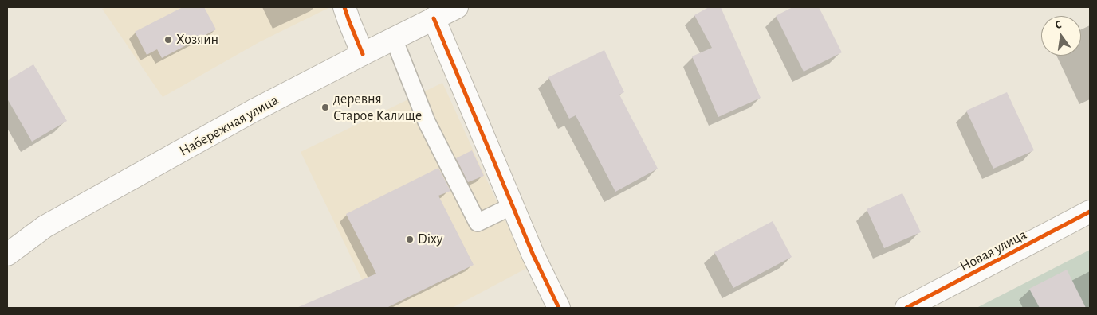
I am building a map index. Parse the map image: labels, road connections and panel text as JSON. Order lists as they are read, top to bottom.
{
  "streets": {
    "street": ["Набережная улица", "Новая улица"]
  },
  "places": ["Хозяин", "деревня Старое Калище", "Dixy"],
  "north": "top"
}
